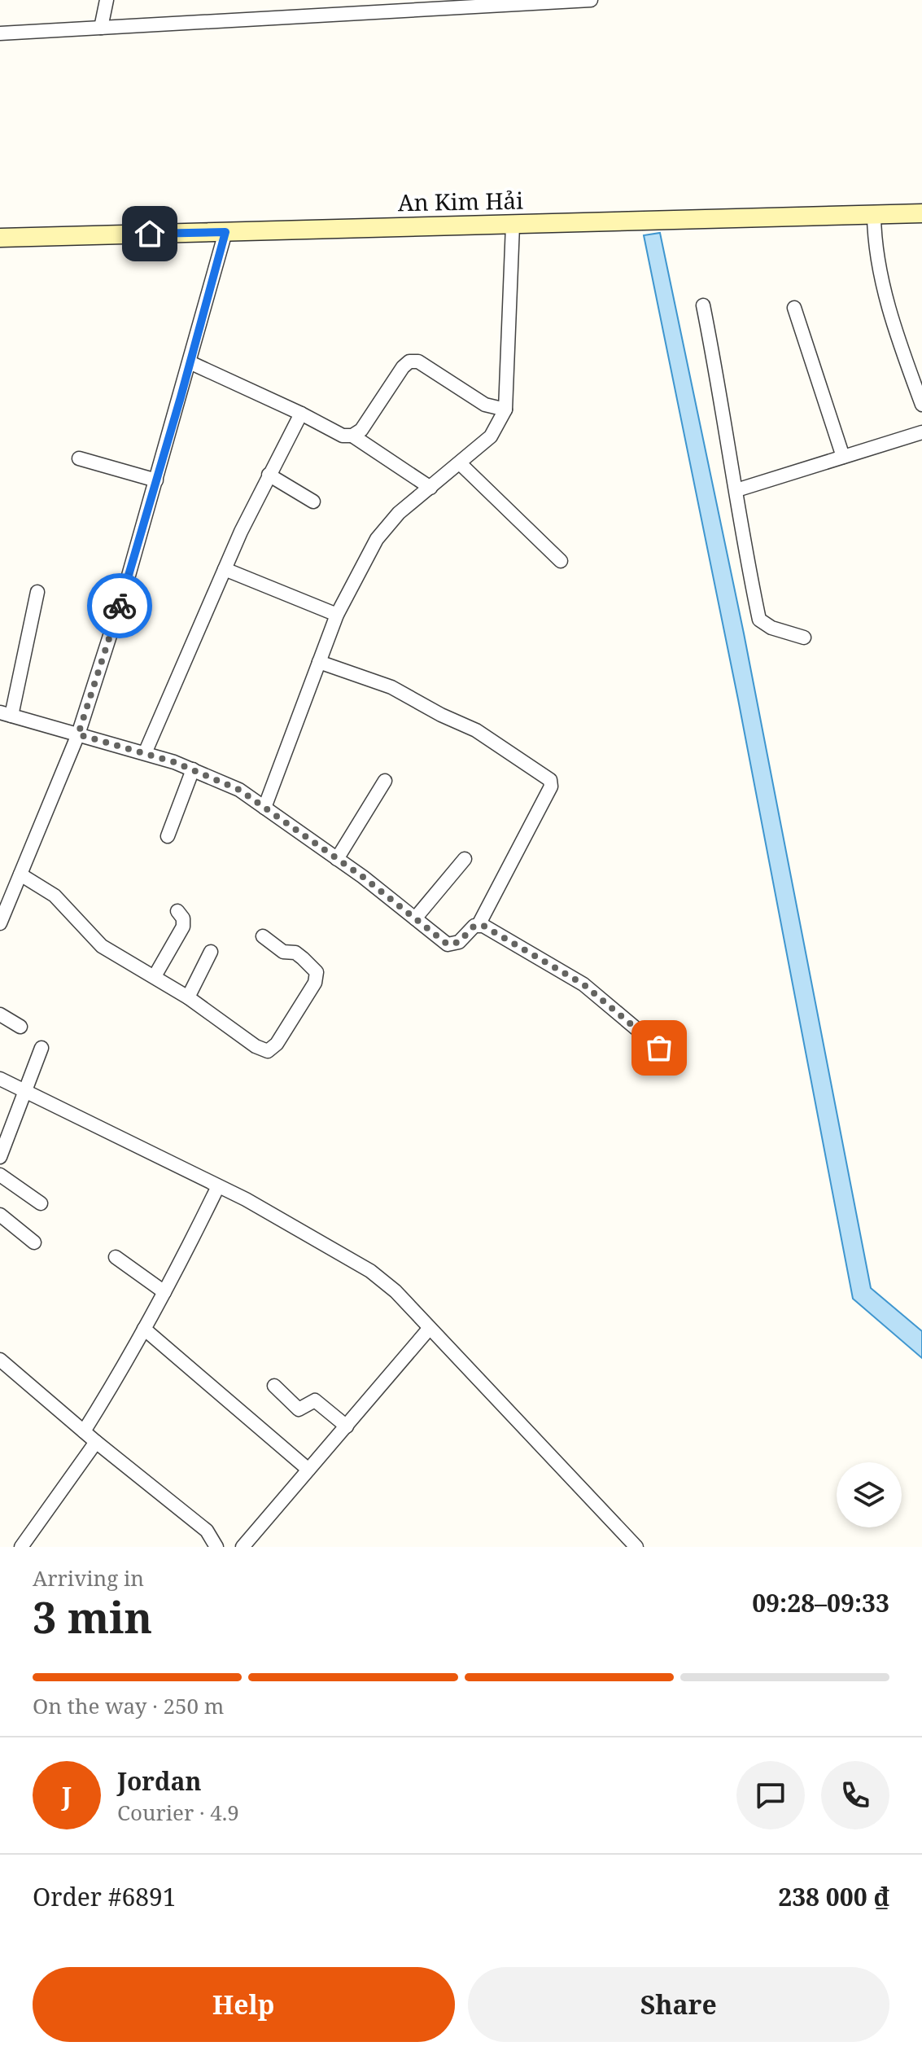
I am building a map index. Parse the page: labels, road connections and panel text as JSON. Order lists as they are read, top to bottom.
{
  "streets": {
    "street": ["An Kim Hải"]
  },
  "page": {
    "heading": ["3 min", "Arriving in", "09:28–09:33"],
    "panel": [
      "Jordan",
      "Courier · 4.9",
      "Order #6891",
      "238 000 ₫"
    ],
    "bar": "On the way · 250 m",
    "round": "J",
    "buttons": ["Help", "Share"]
  }
}
